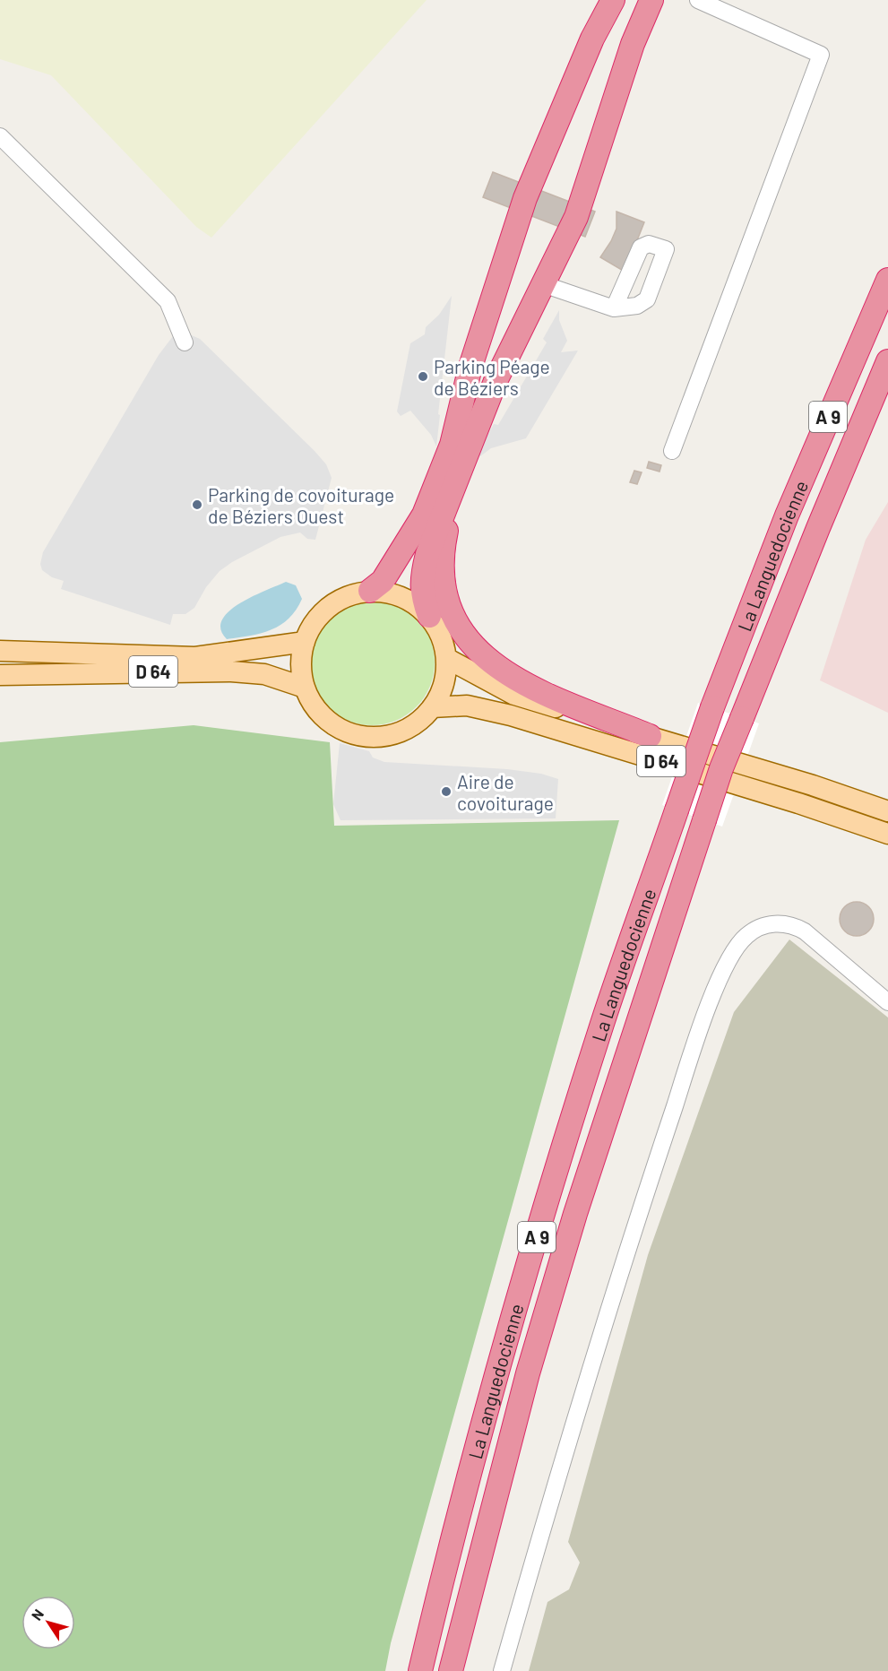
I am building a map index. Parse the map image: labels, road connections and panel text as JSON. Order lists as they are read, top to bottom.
{
  "streets": {
    "highway": ["A 9", "La Languedocienne"],
    "main road": ["D 64"]
  },
  "places": ["Parking Péage de Béziers", "Parking de covoiturage de Béziers Ouest", "Aire de covoiturage"],
  "north": "top left"
}
